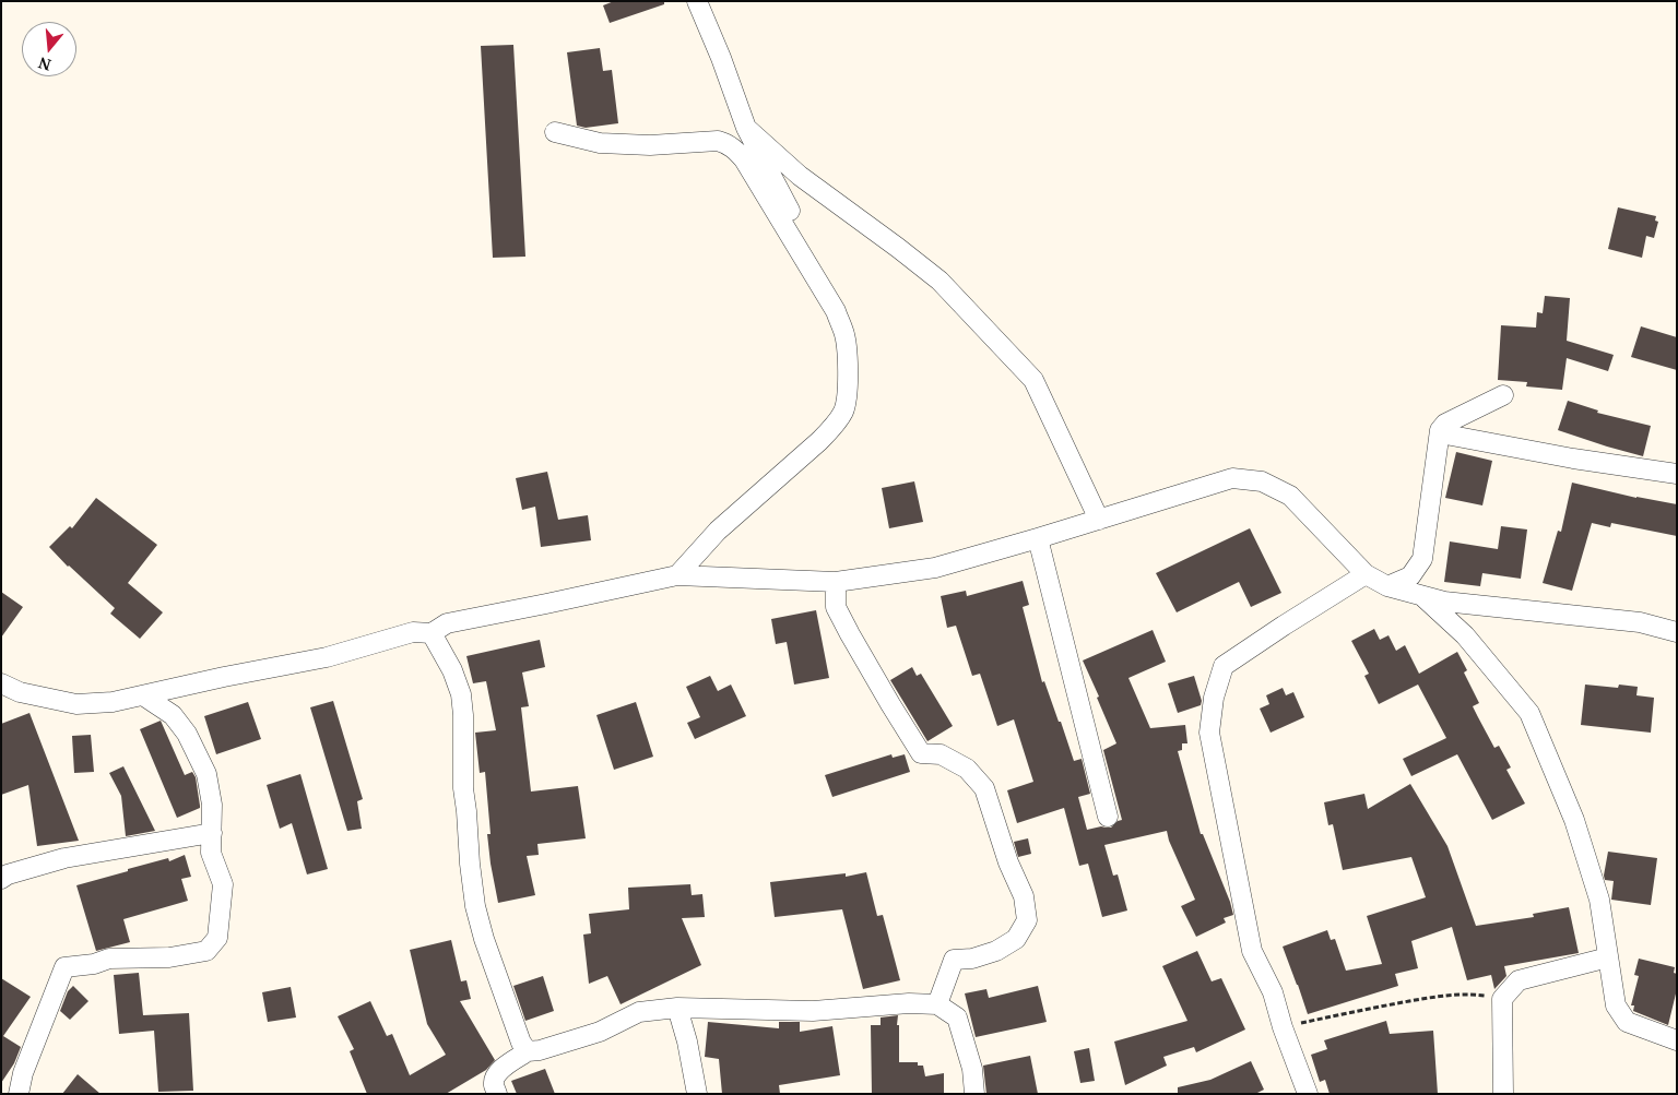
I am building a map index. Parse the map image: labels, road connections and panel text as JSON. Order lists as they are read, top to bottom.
{
  "north": "bottom"
}
